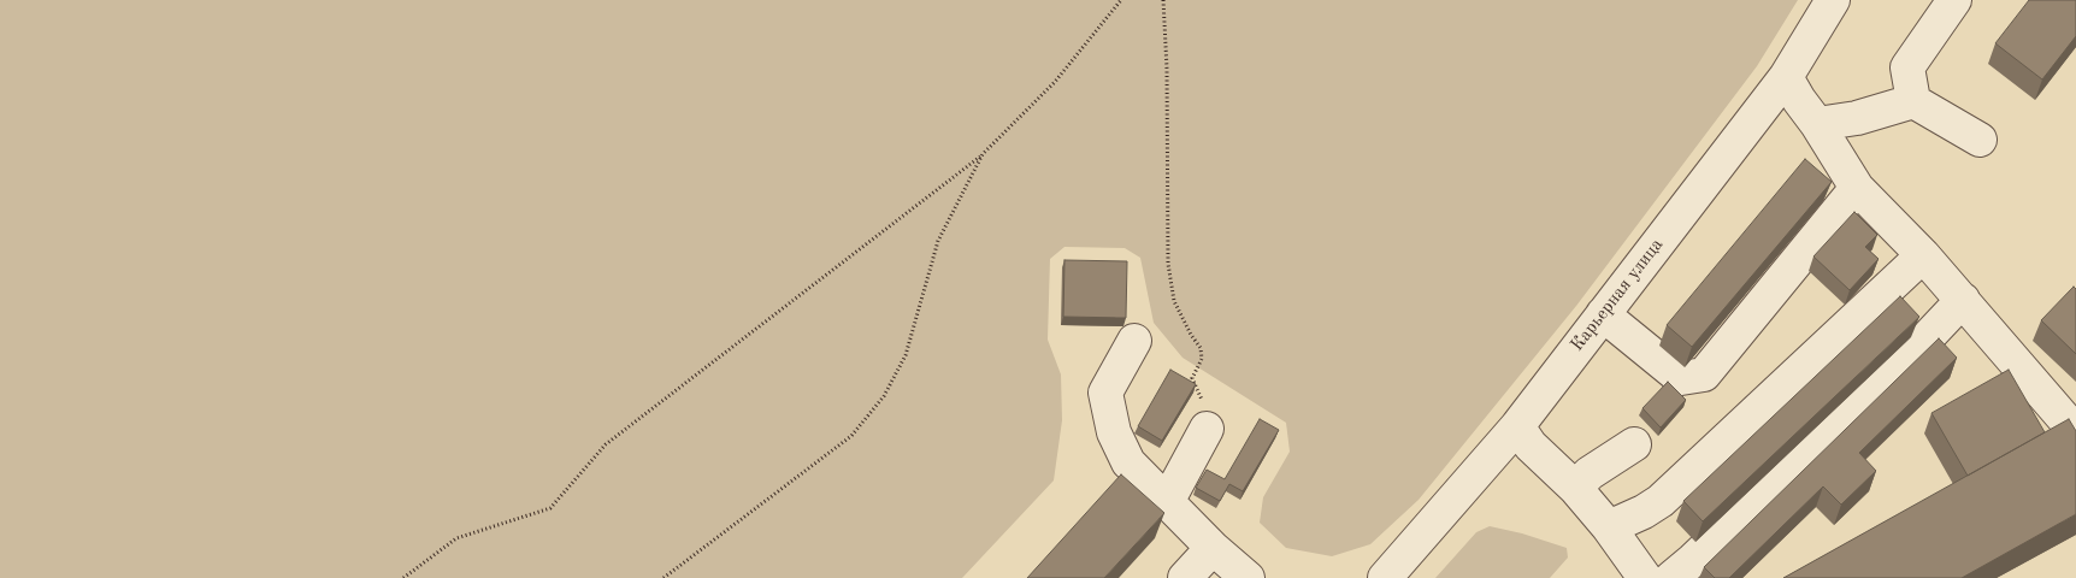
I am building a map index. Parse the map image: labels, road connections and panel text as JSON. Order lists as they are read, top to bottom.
{
  "streets": {
    "street": ["Карьерная улица"]
  }
}
